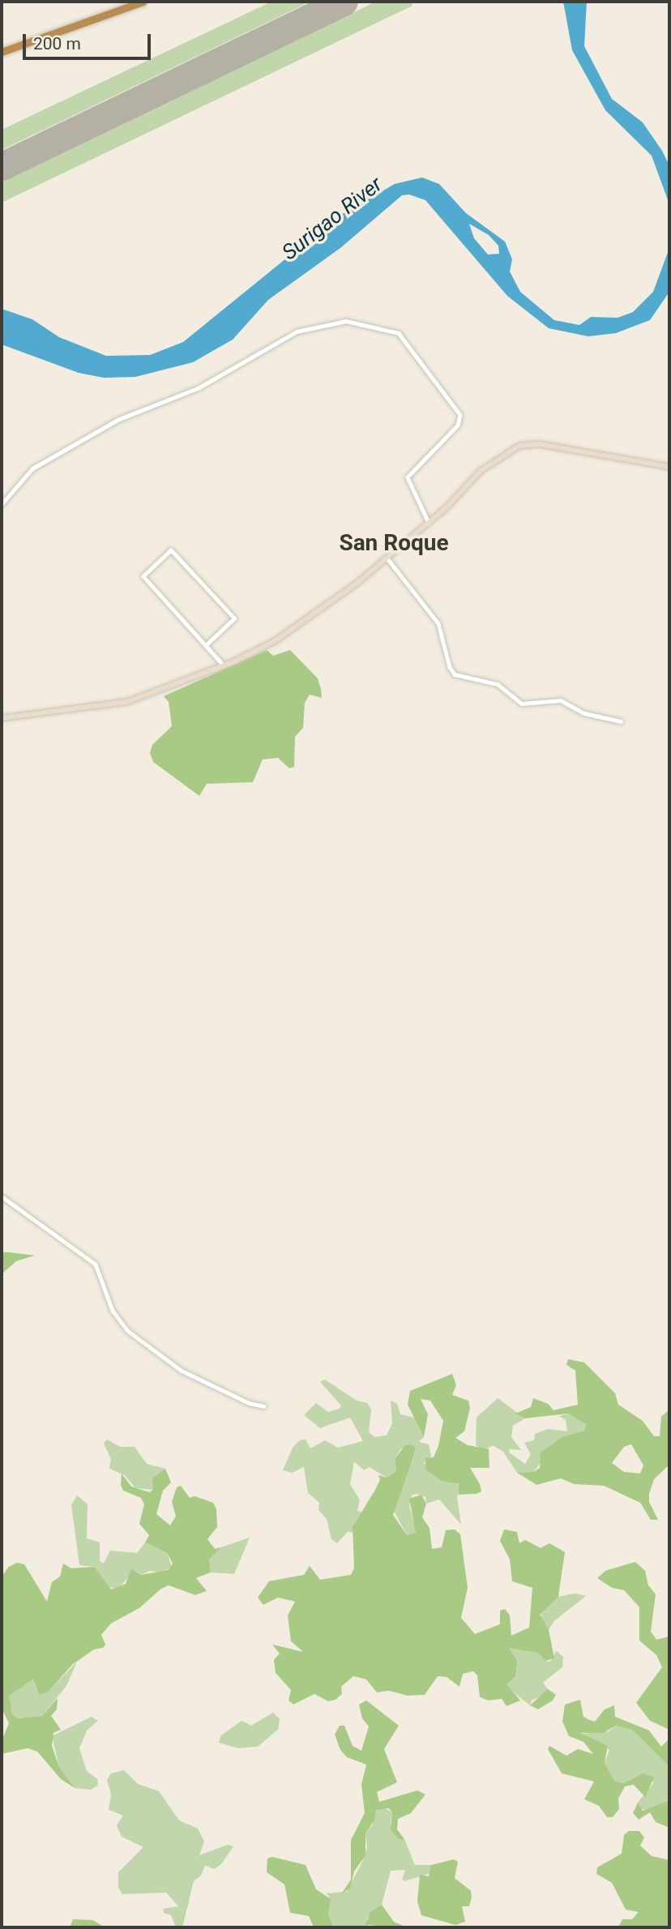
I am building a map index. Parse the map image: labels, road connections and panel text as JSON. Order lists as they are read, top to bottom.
{
  "districts": ["San Roque"],
  "water": ["Surigao River"],
  "scale_bar": "200 m"
}
